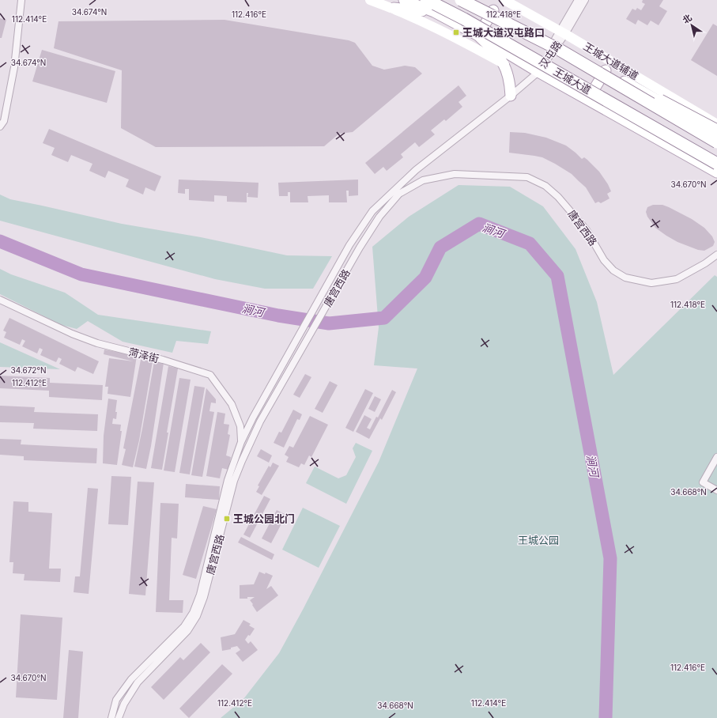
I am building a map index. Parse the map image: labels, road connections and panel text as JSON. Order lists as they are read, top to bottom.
{
  "streets": {
    "highway": ["王城大道"],
    "main road": ["王城大道辅道"],
    "street": ["汉屯路", "唐宫西路", "菏泽街"]
  },
  "crossings": [
    ["汉屯路", "王城大道辅道"],
    ["汉屯路", "王城大道"],
    ["汉屯路", "唐宫西路"],
    ["唐宫西路", "菏泽街"]
  ],
  "water": ["涧河"],
  "parks": ["王城公园"],
  "places": {
    "transit": ["王城大道汉屯路口", "王城公园北门"]
  },
  "north": "top left",
  "coordinates": [
    "34.674°N",
    "112.416°E",
    "112.418°E",
    "112.414°E",
    "34.670°N",
    "34.672°N",
    "112.412°E",
    "34.668°N"
  ]
}
